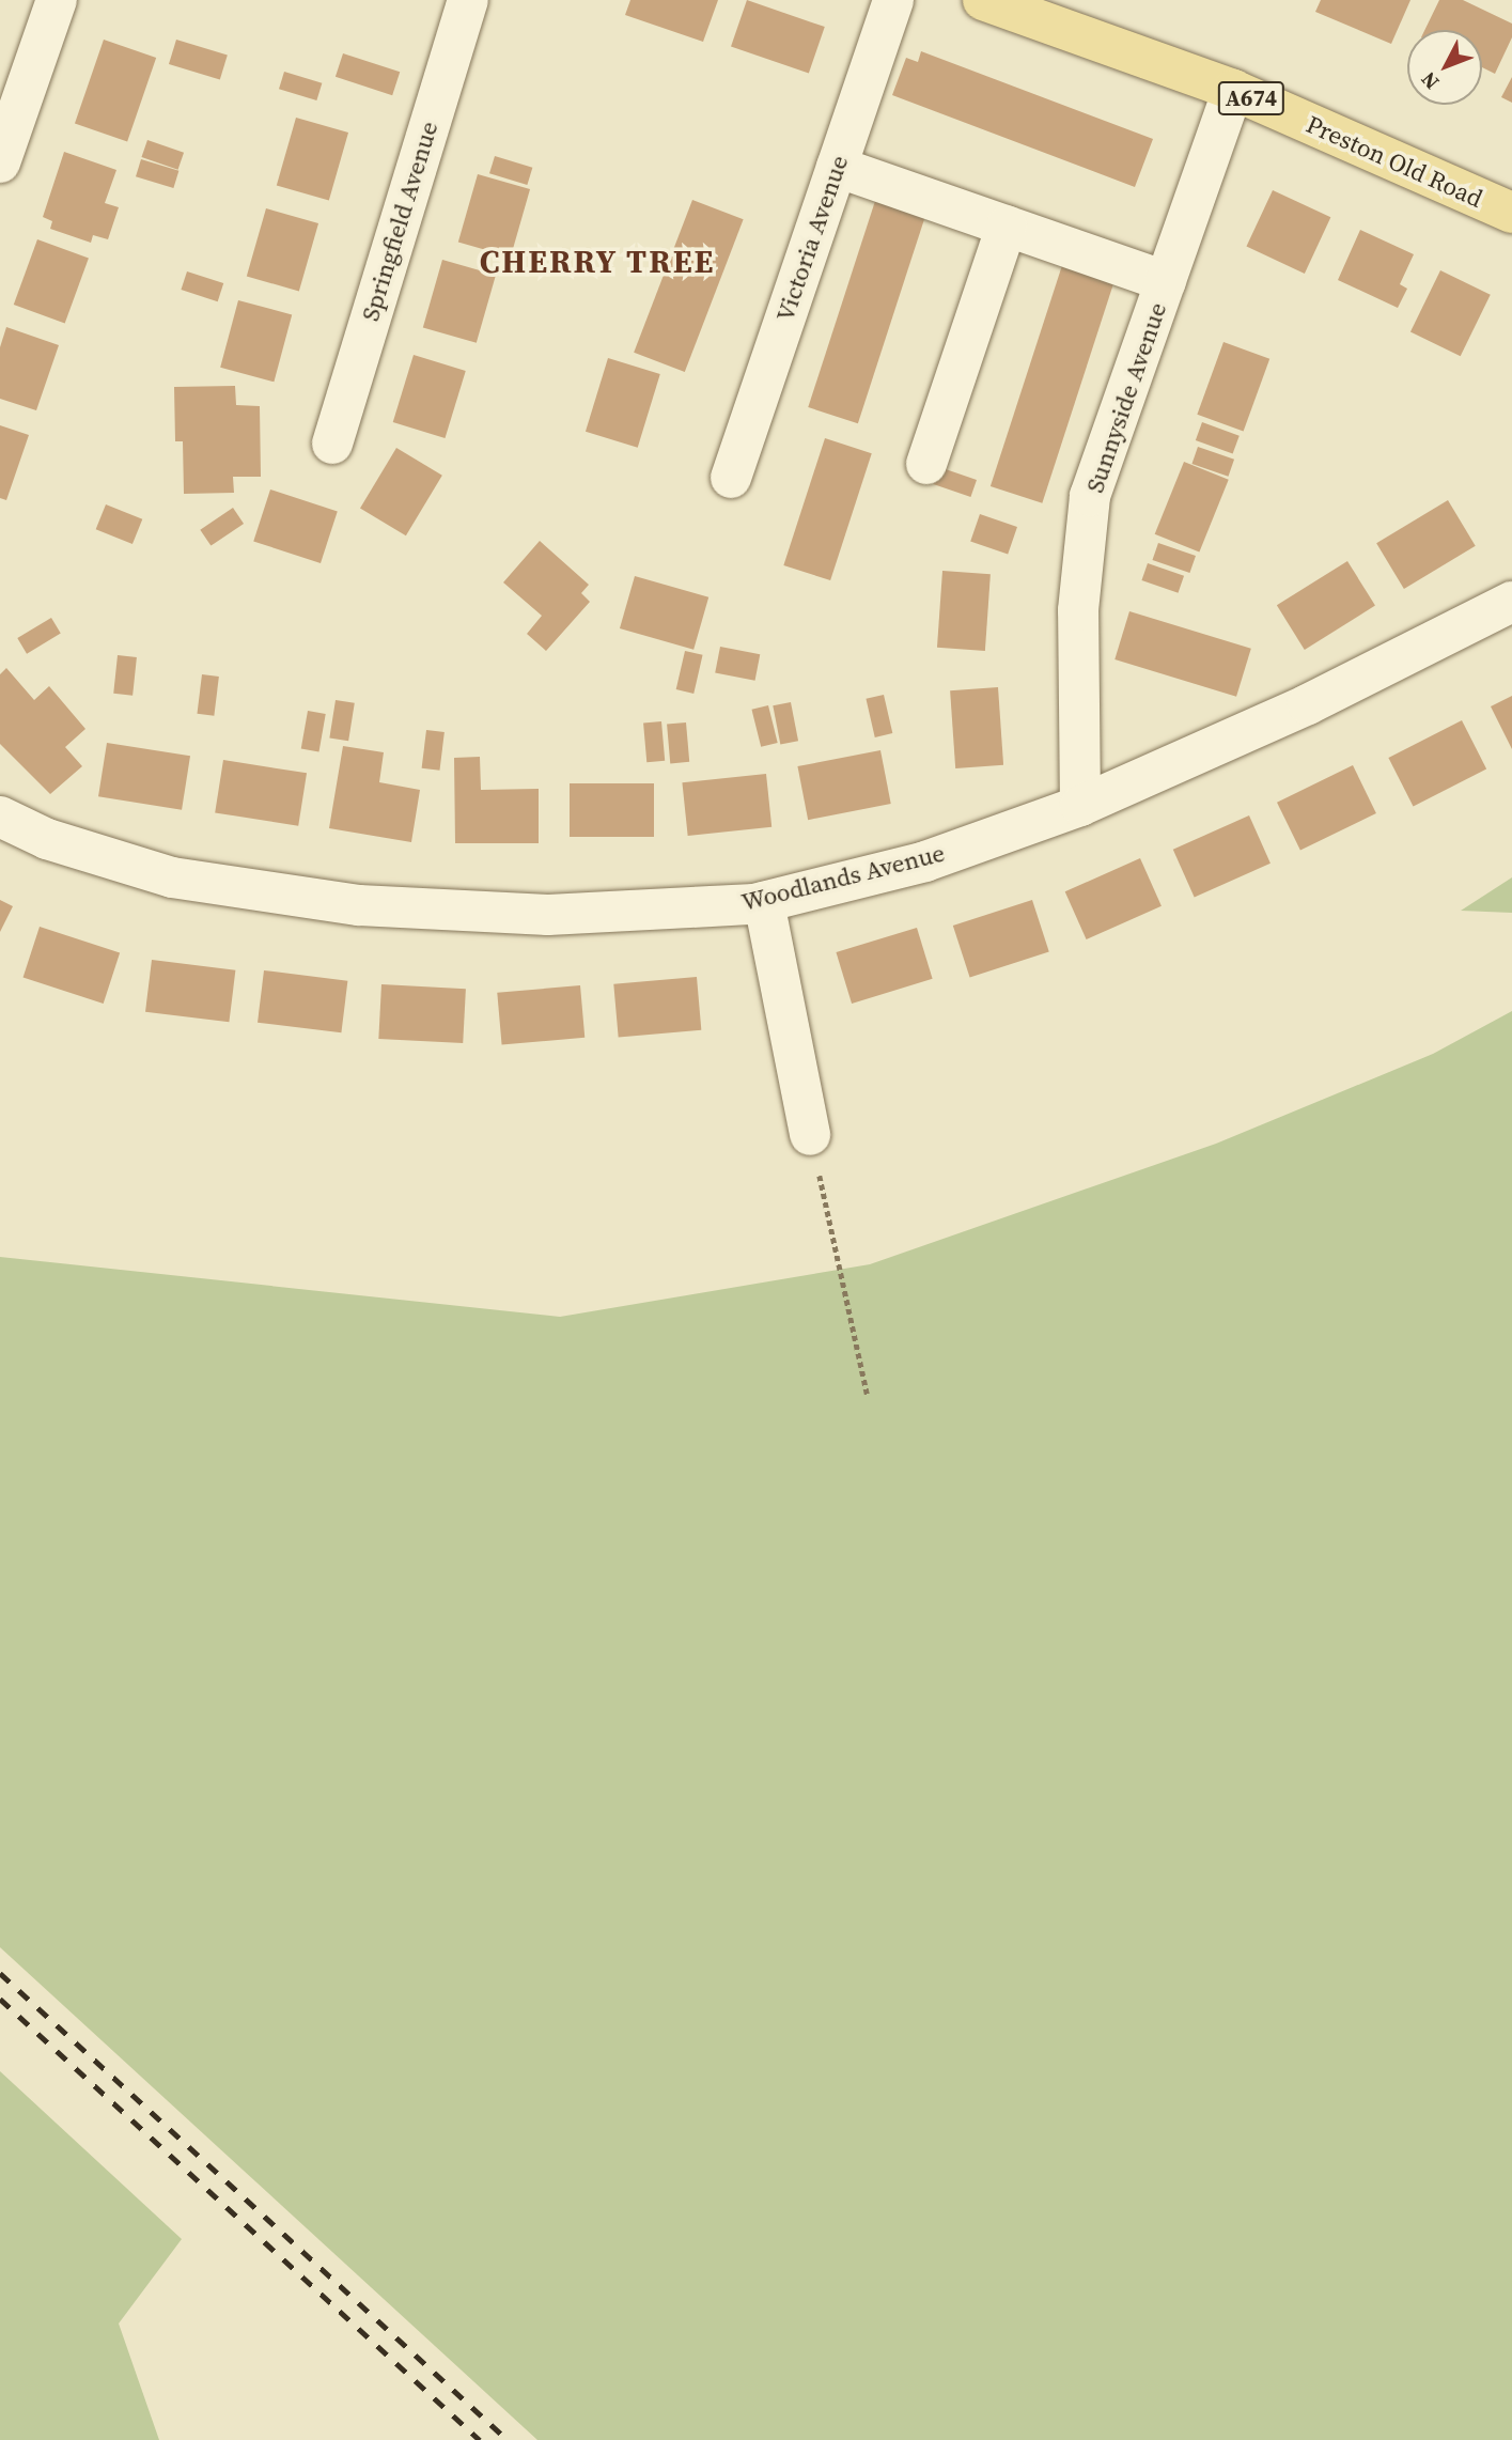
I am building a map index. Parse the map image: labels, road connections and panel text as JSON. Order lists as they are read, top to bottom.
{
  "streets": {
    "main road": ["A674", "Preston Old Road"],
    "street": [
      "Springfield Avenue",
      "Victoria Avenue",
      "Sunnyside Avenue",
      "Woodlands Avenue"
    ]
  },
  "crossings": [
    ["Preston Old Road", "Sunnyside Avenue"],
    ["Sunnyside Avenue", "Woodlands Avenue"]
  ],
  "districts": ["CHERRY TREE"],
  "north": "bottom left"
}
